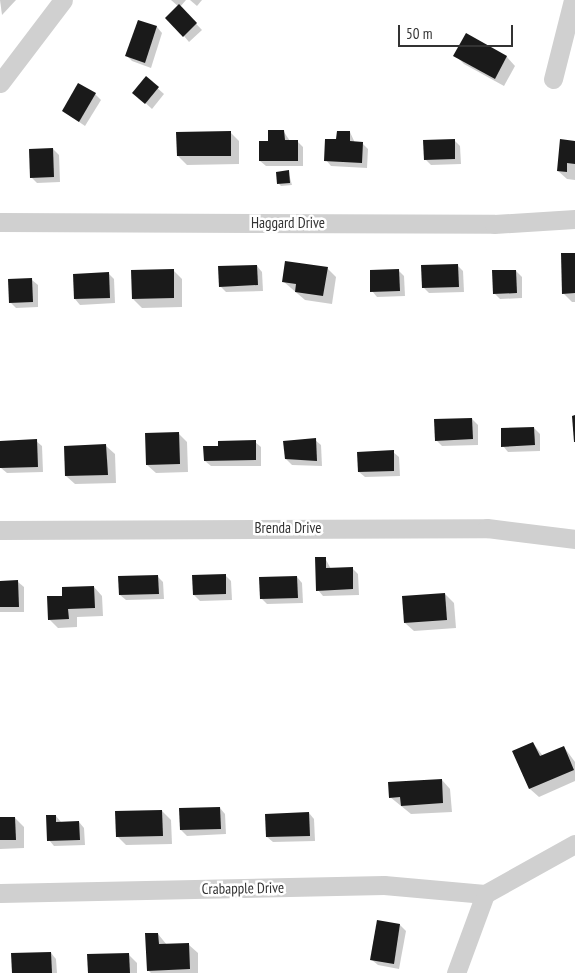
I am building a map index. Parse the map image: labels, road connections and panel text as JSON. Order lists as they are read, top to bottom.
{
  "streets": {
    "street": ["Haggard Drive", "Brenda Drive", "Crabapple Drive"]
  },
  "scale_bar": "50 m"
}
